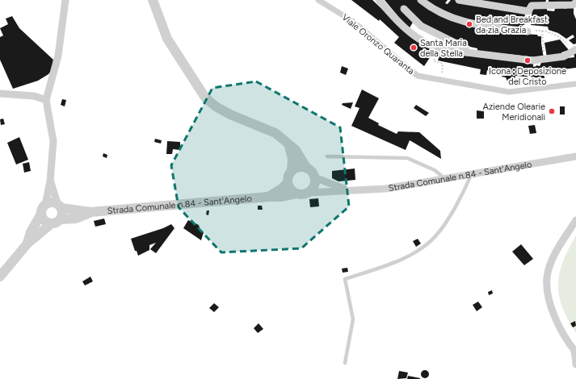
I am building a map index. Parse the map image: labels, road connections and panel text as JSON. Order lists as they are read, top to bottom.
{
  "streets": {
    "street": ["Viale Oronzo Quaranta", "Strada Comunale n.84 - Sant'Angelo"]
  },
  "places": [
    "Bed and Breakfast da zia Grazia",
    "Santa Maria della Stella",
    "Icona : Deposizione del Cristo",
    "Aziende Olearie Meridionali"
  ]
}
